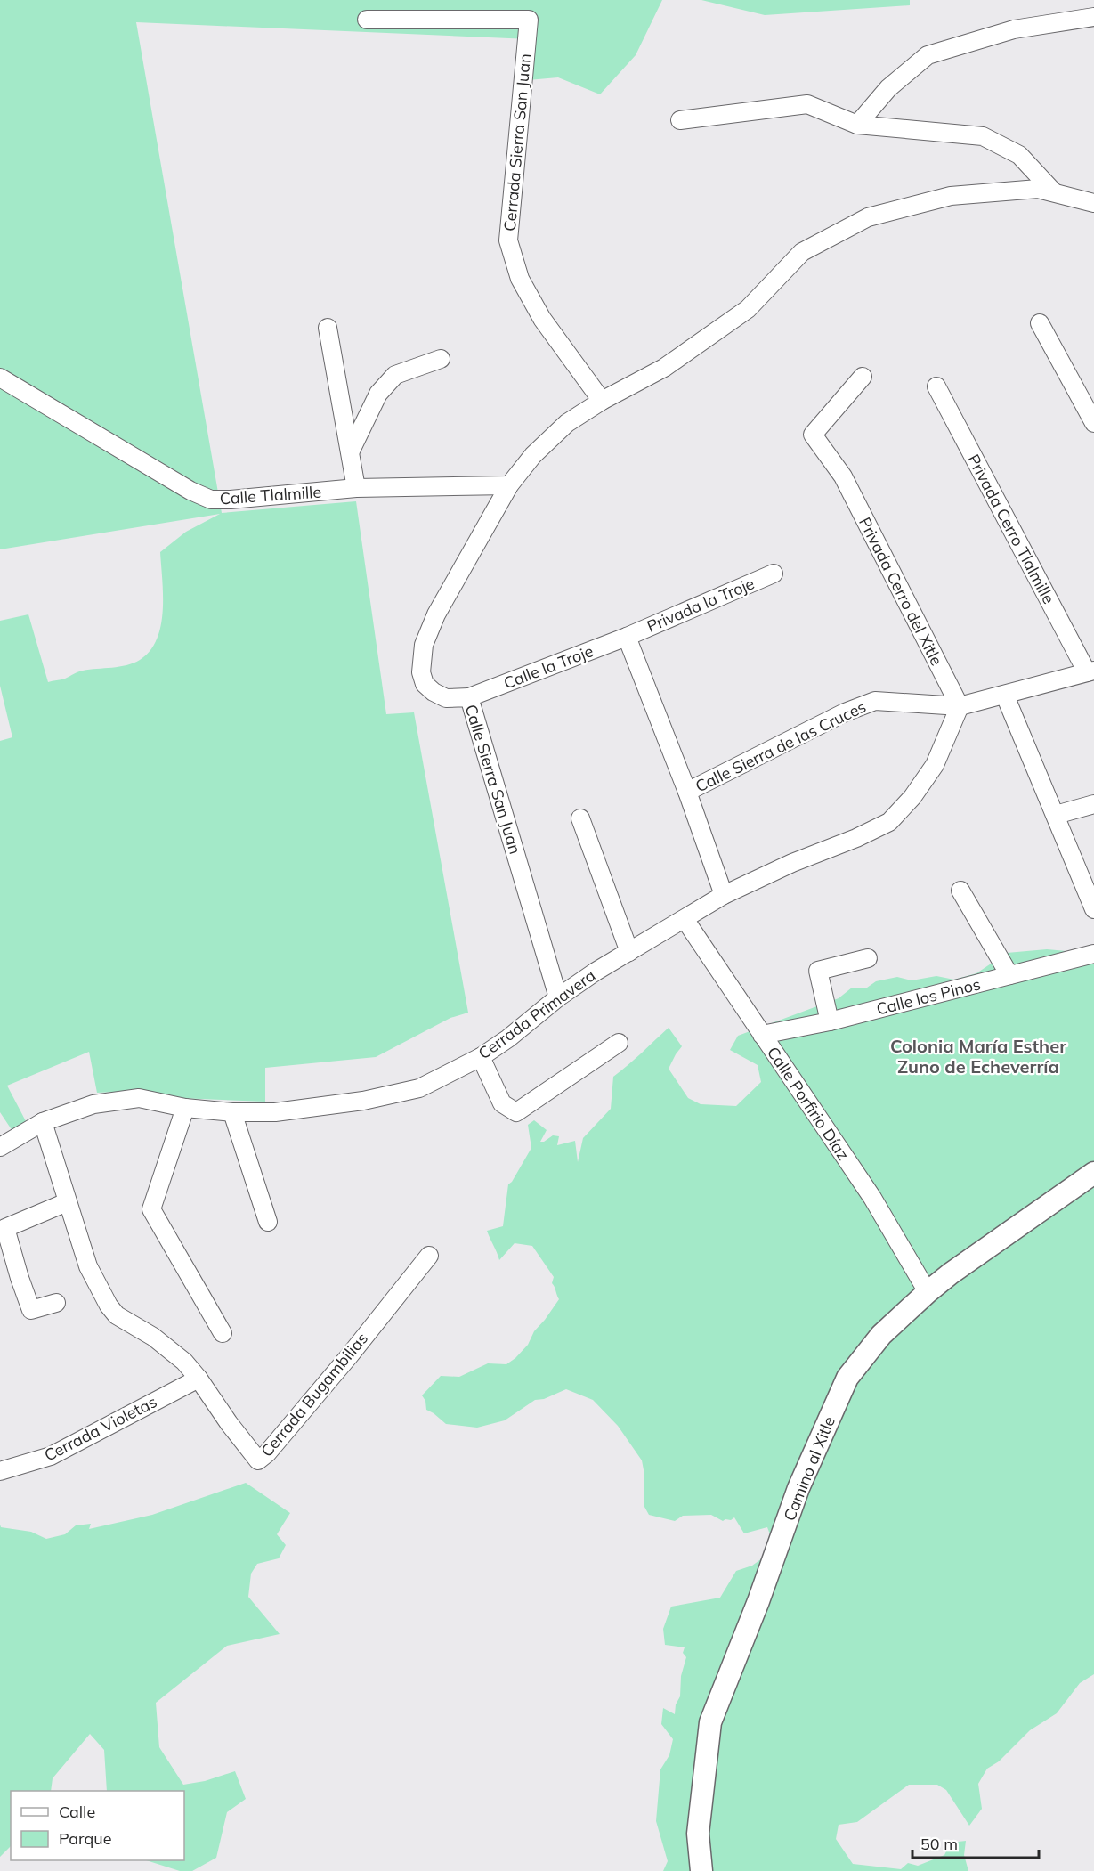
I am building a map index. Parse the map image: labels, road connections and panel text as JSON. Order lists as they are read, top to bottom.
{
  "streets": {
    "street": [
      "Cerrada Sierra San Juan",
      "Calle Tlalmille",
      "Privada Cerro Tlalmille",
      "Privada Cerro del Xitle",
      "Privada la Troje",
      "Calle la Troje",
      "Calle Sierra de las Cruces",
      "Calle Sierra San Juan",
      "Calle los Pinos",
      "Cerrada Primavera",
      "Calle Porfirio Díaz",
      "Cerrada Bugambilias",
      "Cerrada Violetas",
      "Camino al Xitle"
    ]
  },
  "crossings": [
    ["Calle Tlalmille", "Calle Sierra San Juan"],
    ["Privada Cerro Tlalmille", "Calle Sierra de las Cruces"],
    ["Privada Cerro del Xitle", "Calle Sierra de las Cruces"],
    ["Privada Cerro del Xitle", "Cerrada Primavera"],
    ["Privada la Troje", "Calle la Troje"],
    ["Calle la Troje", "Calle Sierra San Juan"],
    ["Calle Sierra de las Cruces", "Cerrada Primavera"],
    ["Calle Sierra San Juan", "Cerrada Primavera"],
    ["Calle los Pinos", "Calle Porfirio Díaz"],
    ["Cerrada Primavera", "Calle Porfirio Díaz"],
    ["Cerrada Primavera", "Cerrada Bugambilias"],
    ["Calle Porfirio Díaz", "Camino al Xitle"],
    ["Cerrada Bugambilias", "Cerrada Violetas"]
  ],
  "districts": ["Colonia María Esther Zuno de Echeverría"],
  "legend": ["Calle", "Parque"],
  "scale_bar": "50 m"
}
